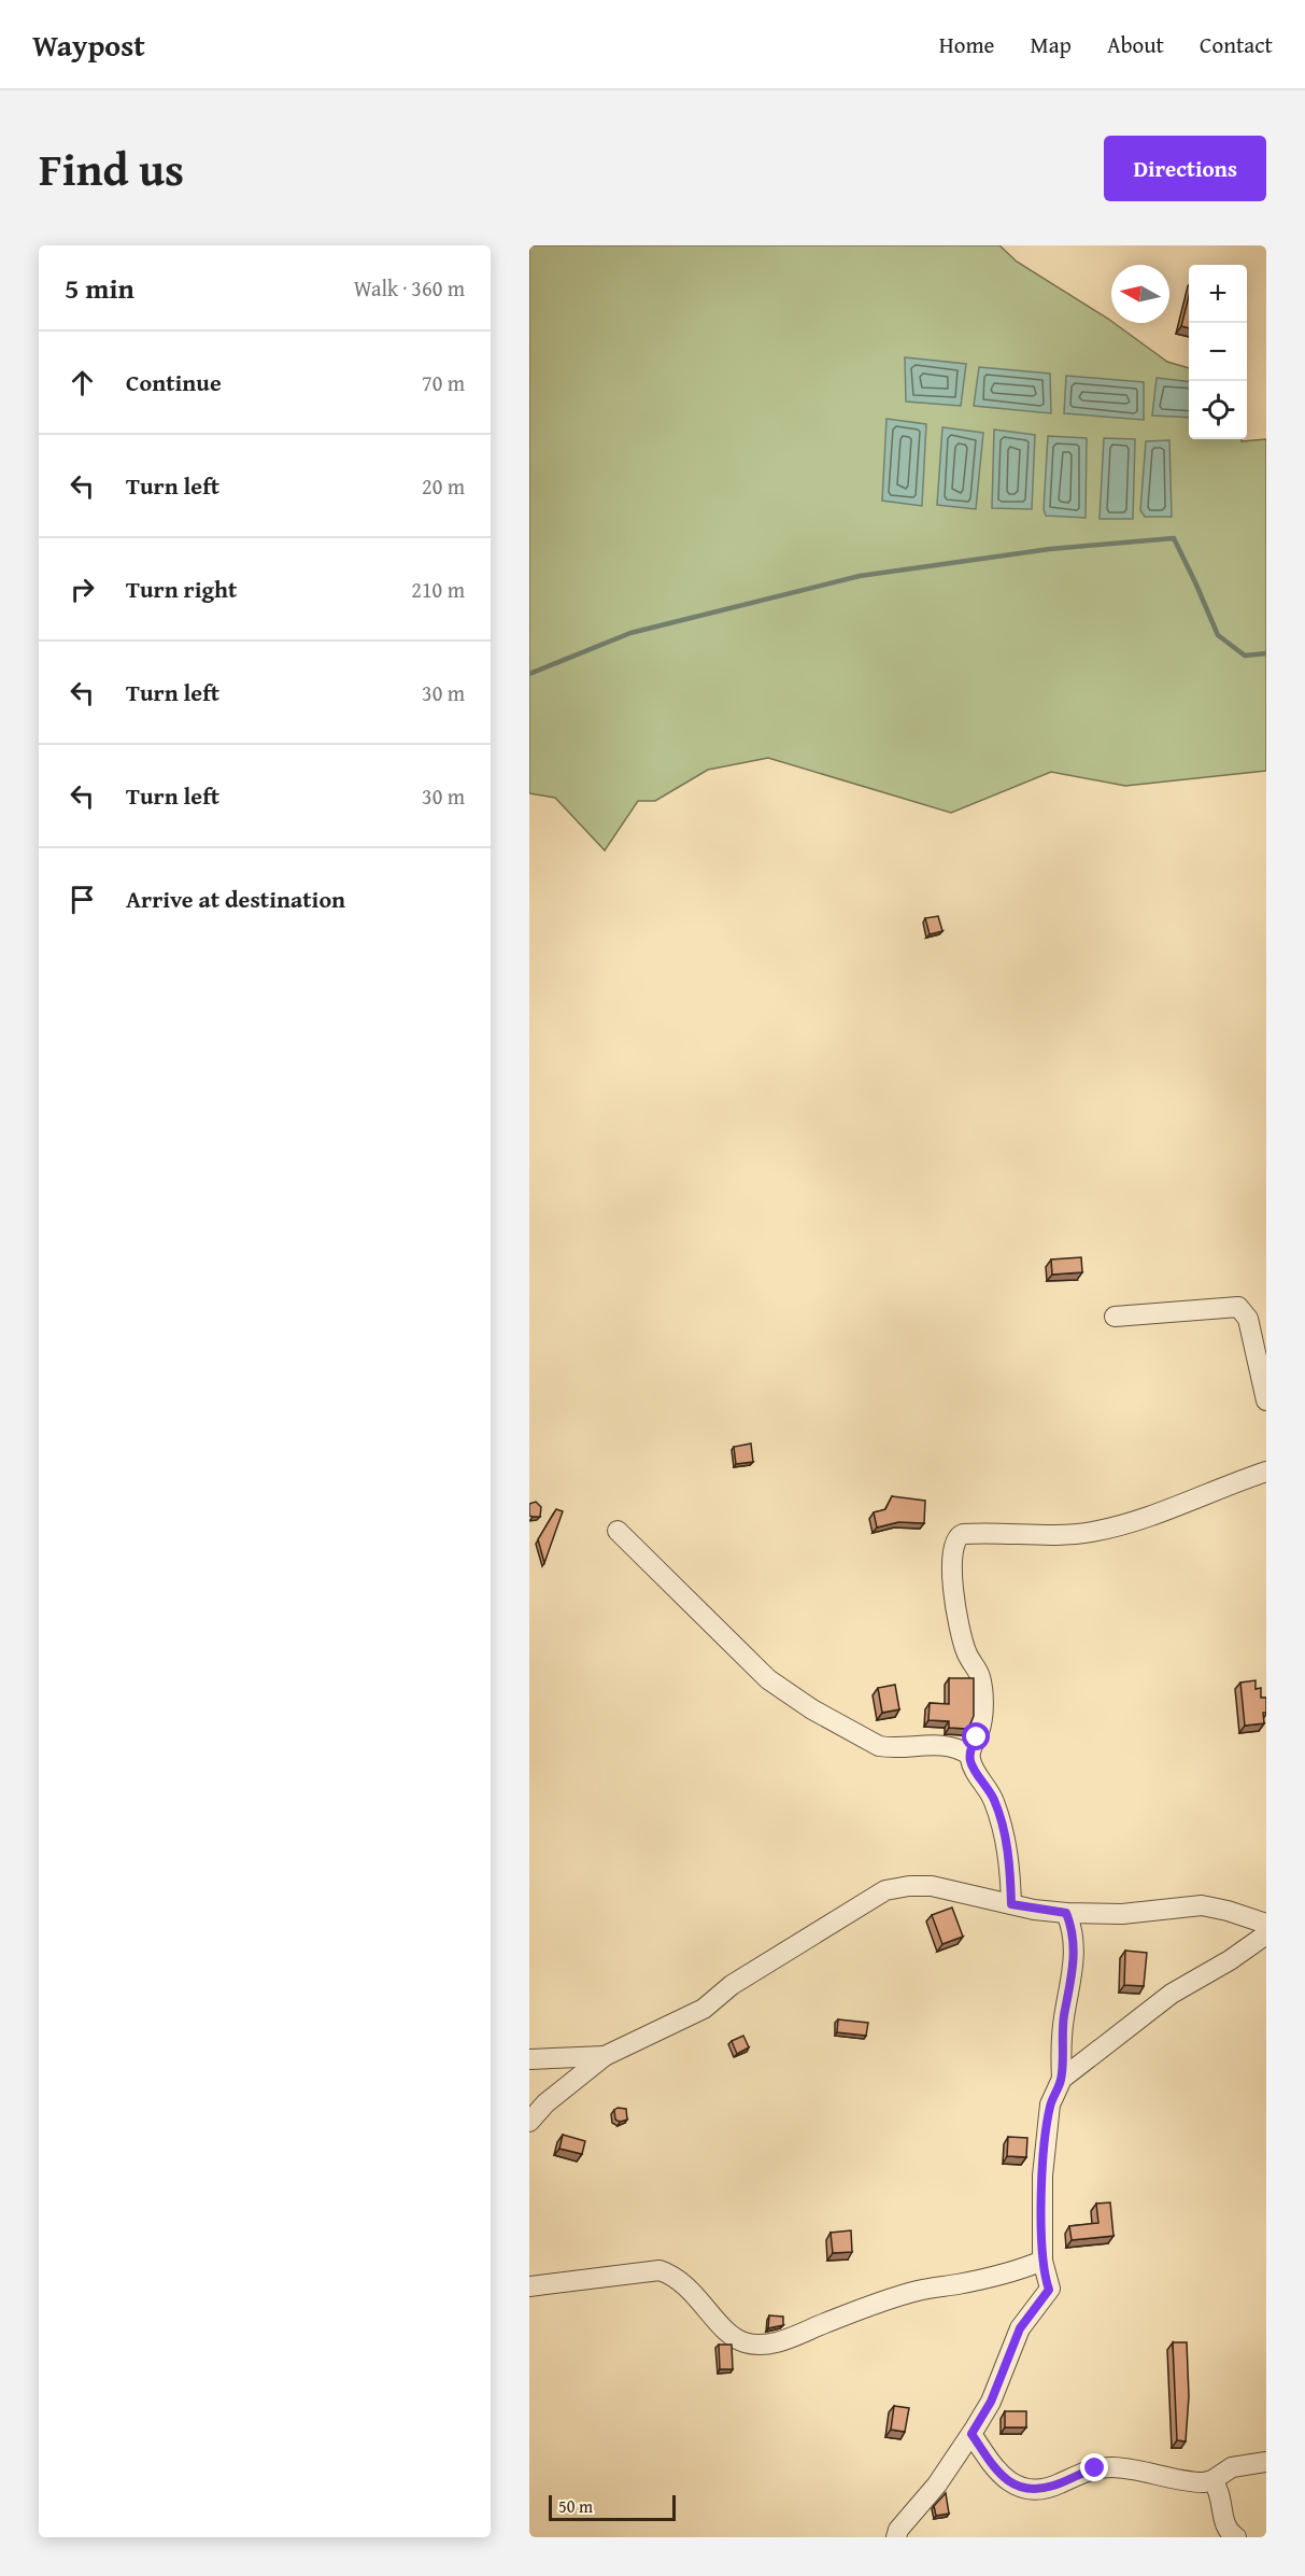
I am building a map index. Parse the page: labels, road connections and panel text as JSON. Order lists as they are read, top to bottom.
{
  "scale_bar": "50 m",
  "north": "left",
  "page": {
    "header": "Waypost",
    "nav": [
      "Home",
      "Map",
      "About",
      "Contact"
    ],
    "title": "Find us",
    "buttons": "Directions",
    "heading": ["5 min", "Walk · 360 m"],
    "map_buttons": ["+", "−"],
    "list": [
      ["Continue", "70 m"],
      ["Turn left", "20 m"],
      ["Turn right", "210 m"],
      ["Turn left", "30 m"],
      ["Turn left", "30 m"],
      "Arrive at destination"
    ],
    "scale": "50 m"
  }
}
